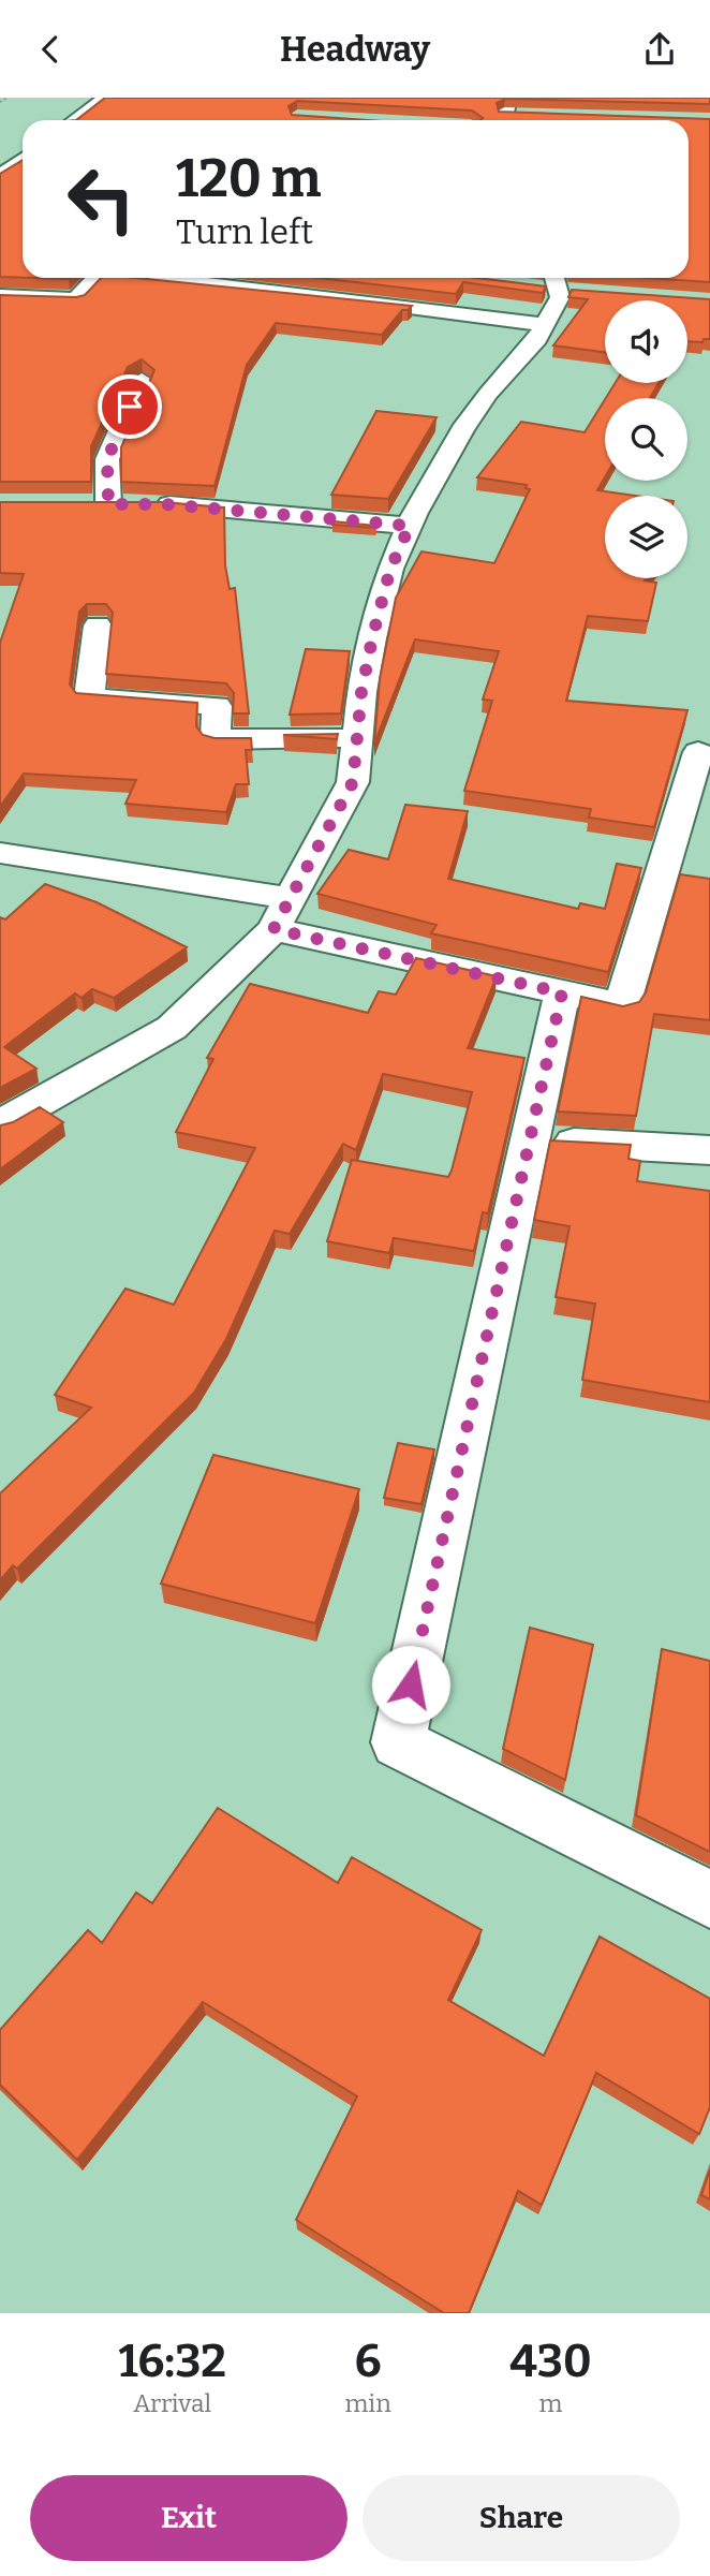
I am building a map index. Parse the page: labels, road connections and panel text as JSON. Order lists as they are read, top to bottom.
{
  "page": {
    "header": "Headway",
    "turn": ["120 m", "Turn left"],
    "eta": [
      "16:32",
      "Arrival",
      "6",
      "min",
      "430",
      "m"
    ],
    "buttons": ["Exit", "Share"]
  }
}
